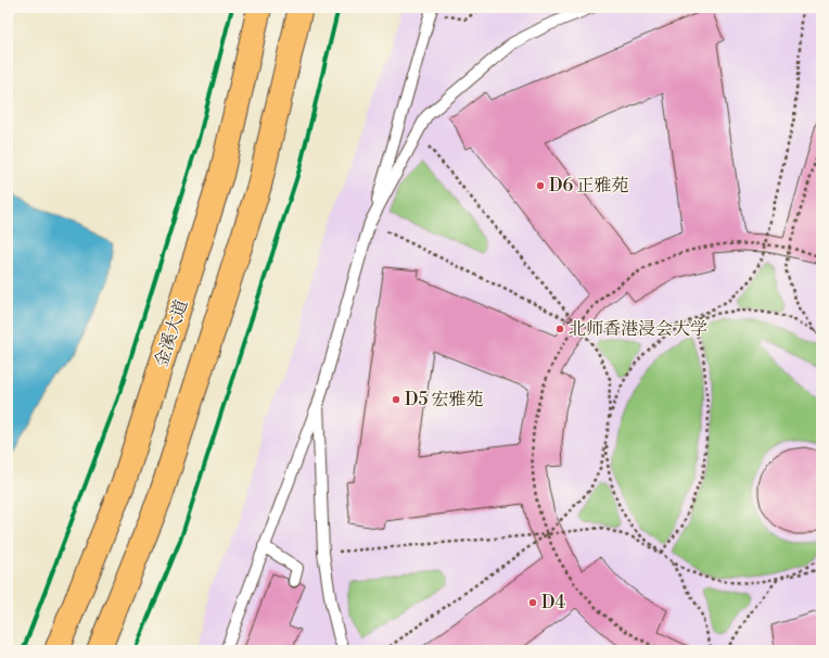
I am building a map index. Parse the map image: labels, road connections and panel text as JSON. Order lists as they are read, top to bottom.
{
  "streets": {
    "main road": ["金溪大道"]
  },
  "places": [
    "D6 正雅苑",
    "北师香港浸会大学",
    "D5 宏雅苑",
    "D4"
  ]
}
